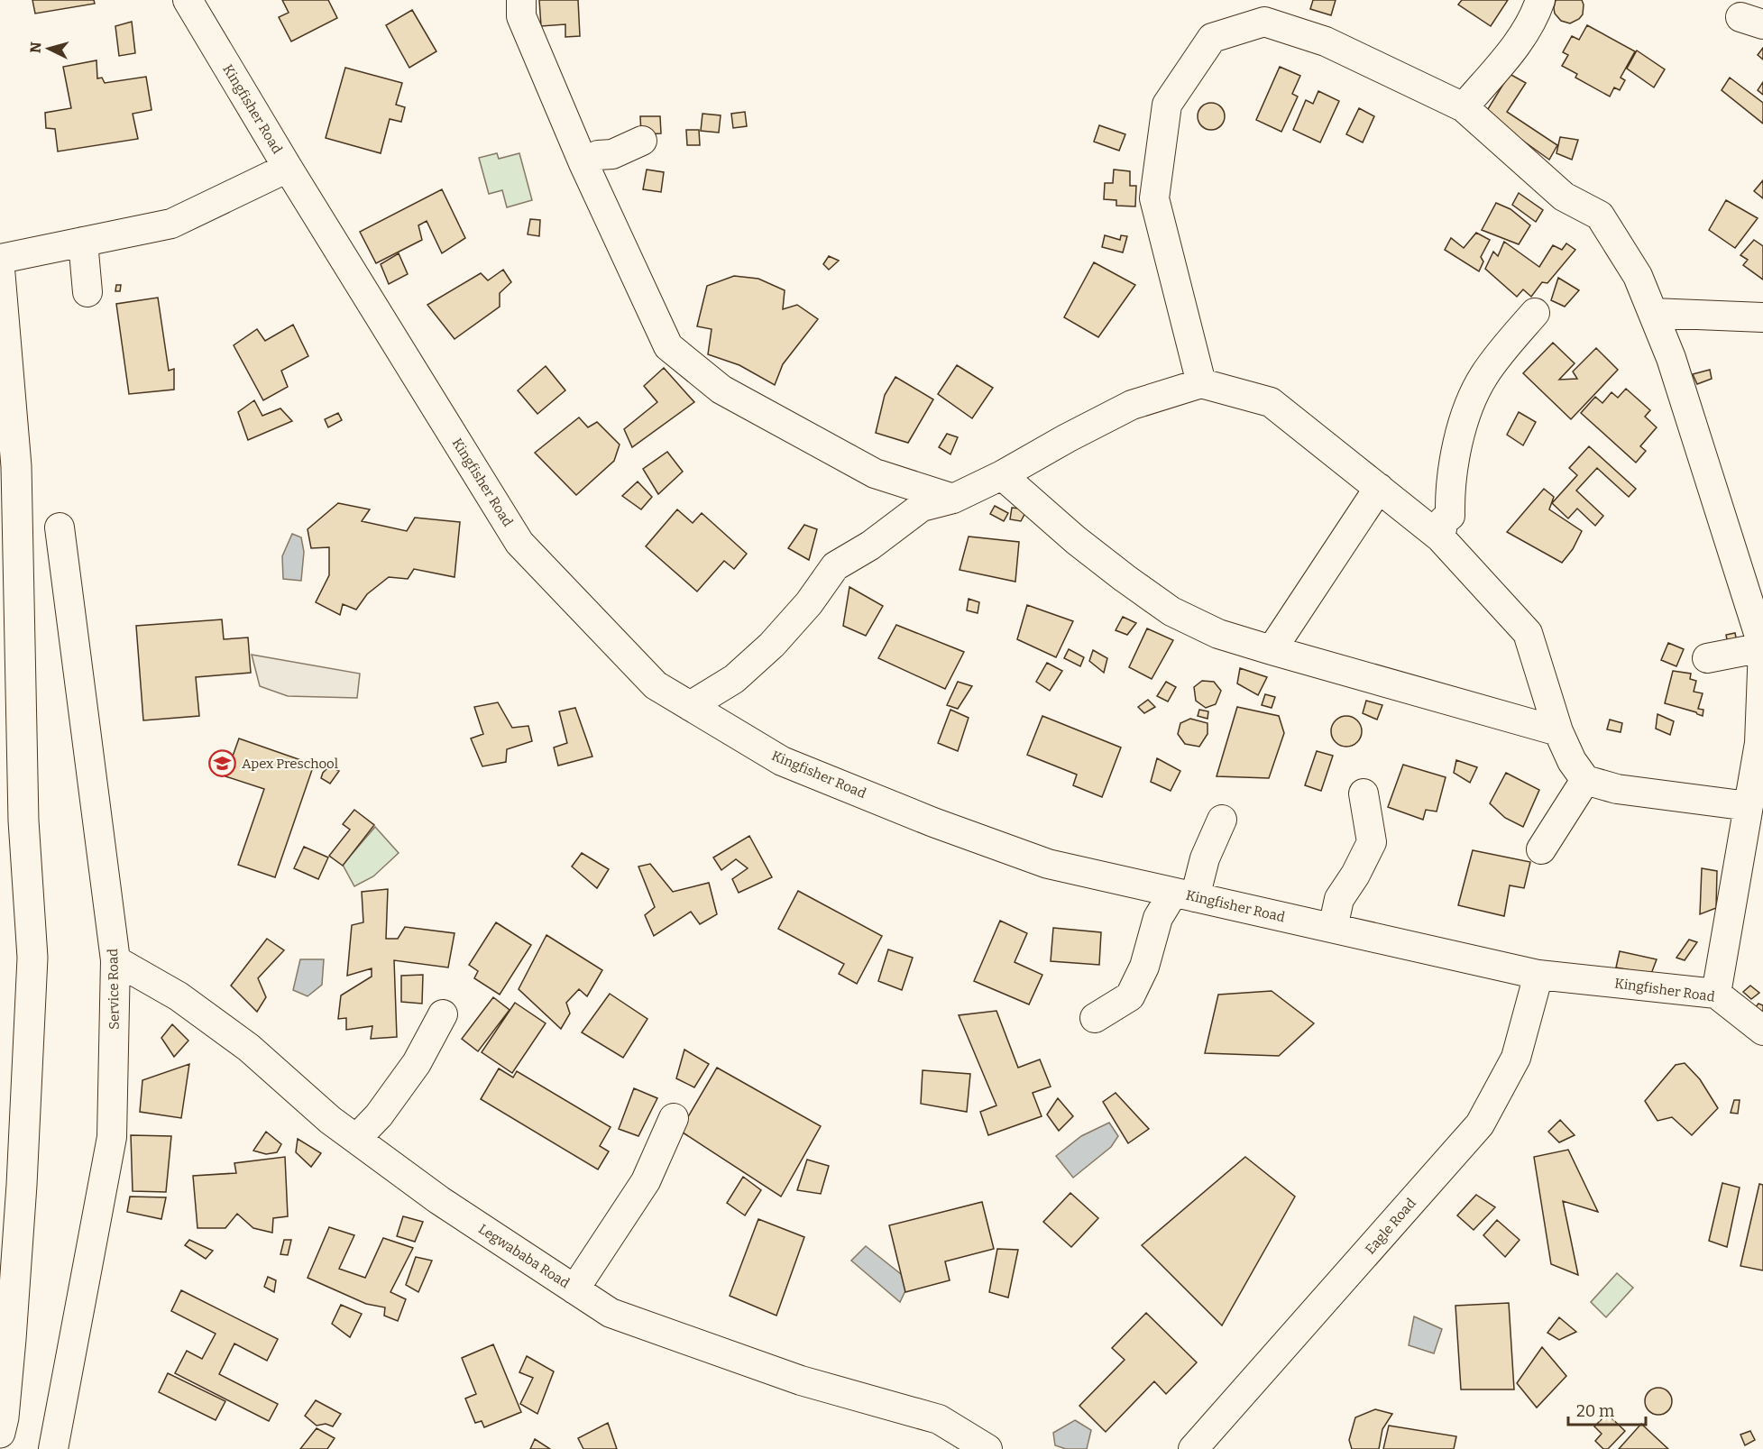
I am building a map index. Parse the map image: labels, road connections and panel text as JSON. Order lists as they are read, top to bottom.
{
  "streets": {
    "street": [
      "Kingfisher Road",
      "Service Road",
      "Eagle Road",
      "Legwababa Road"
    ]
  },
  "crossings": [
    ["Kingfisher Road", "Eagle Road"],
    ["Service Road", "Legwababa Road"]
  ],
  "places": {
    "school or university": ["Apex Preschool"]
  },
  "scale_bar": "20 m",
  "north": "left"
}
